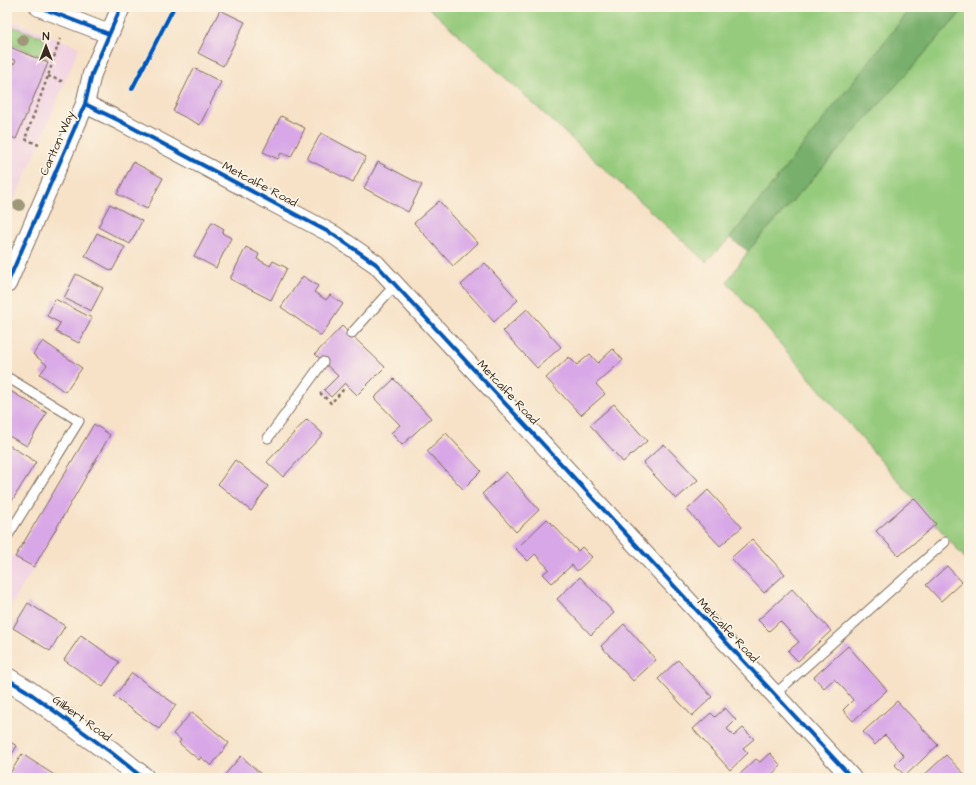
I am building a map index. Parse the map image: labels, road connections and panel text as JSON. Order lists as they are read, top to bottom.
{
  "streets": {
    "street": ["Carlton Way", "Metcalfe Road", "Gilbert Road"]
  },
  "crossings": [
    ["Carlton Way", "Metcalfe Road"]
  ],
  "north": "top"
}
